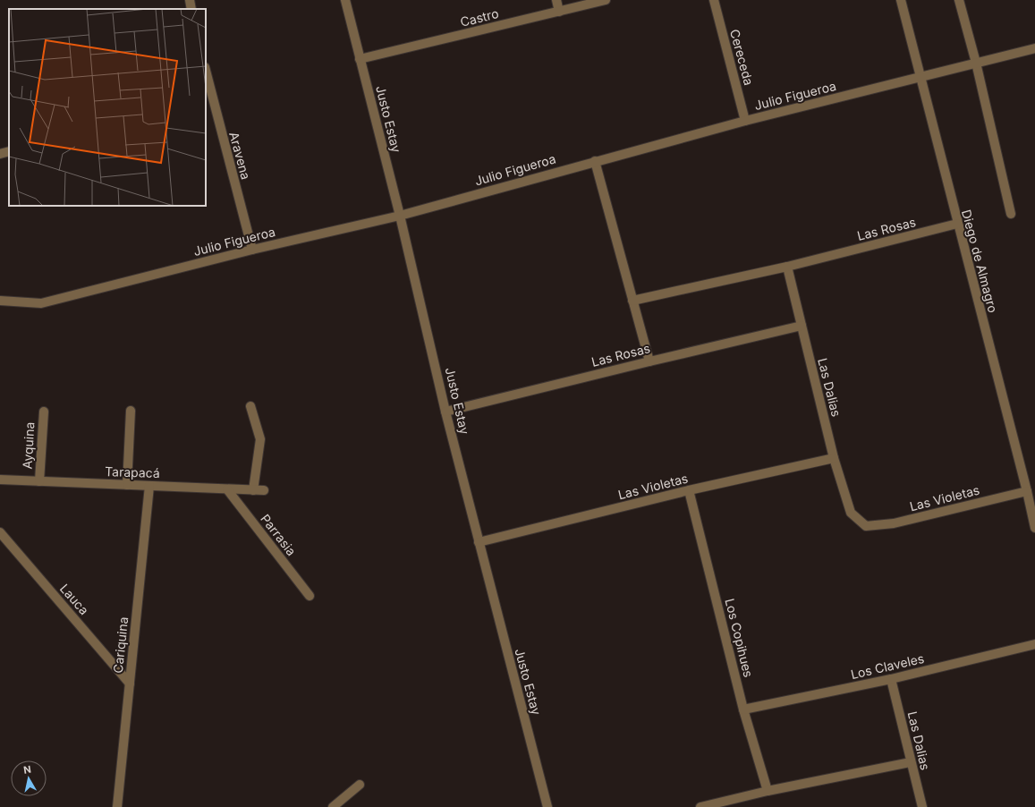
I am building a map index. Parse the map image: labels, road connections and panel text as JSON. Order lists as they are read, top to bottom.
{
  "streets": {
    "street": [
      "Castro",
      "Cereceda",
      "Julio Figueroa",
      "Justo Estay",
      "Aravena",
      "Las Rosas",
      "Diego de Almagro",
      "Las Dalias",
      "Ayquina",
      "Tarapacá",
      "Las Violetas",
      "Parrasia",
      "Lauca",
      "Los Copihues",
      "Cariquina",
      "Los Claveles"
    ]
  },
  "crossings": [
    ["Castro", "Justo Estay"],
    ["Cereceda", "Julio Figueroa"],
    ["Julio Figueroa", "Justo Estay"],
    ["Julio Figueroa", "Aravena"],
    ["Julio Figueroa", "Diego de Almagro"],
    ["Justo Estay", "Las Rosas"],
    ["Justo Estay", "Las Violetas"],
    ["Las Rosas", "Diego de Almagro"],
    ["Las Rosas", "Las Dalias"],
    ["Diego de Almagro", "Las Violetas"],
    ["Las Dalias", "Las Violetas"],
    ["Las Dalias", "Los Claveles"],
    ["Ayquina", "Tarapacá"],
    ["Tarapacá", "Parrasia"],
    ["Tarapacá", "Cariquina"],
    ["Las Violetas", "Los Copihues"],
    ["Lauca", "Cariquina"],
    ["Los Copihues", "Los Claveles"]
  ],
  "north": "top"
}
